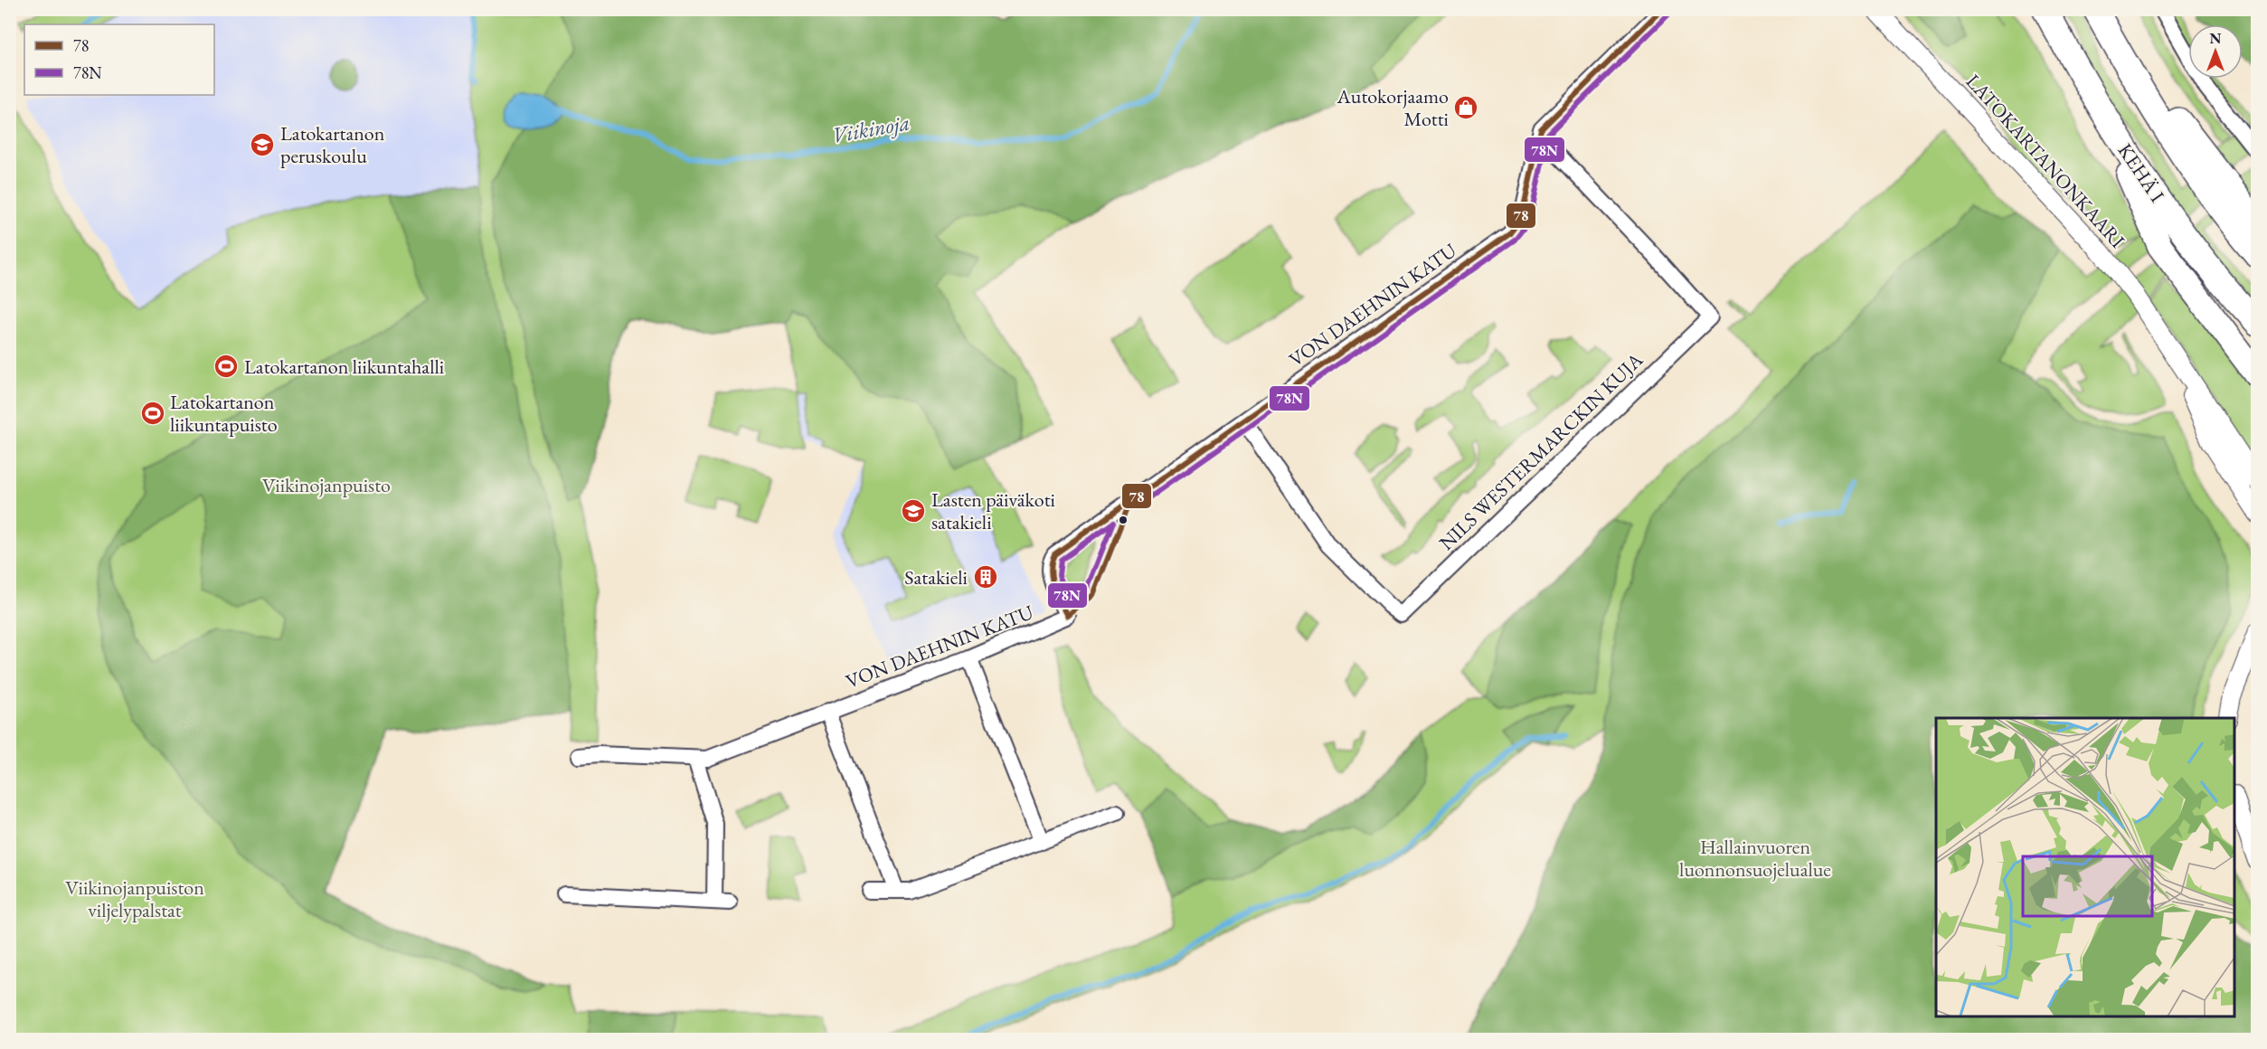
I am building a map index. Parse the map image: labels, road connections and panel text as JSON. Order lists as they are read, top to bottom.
{
  "streets": {
    "highway": ["KEHÄ I"],
    "street": ["LATOKARTANONKAARI", "VON DAEHNIN KATU", "NILS WESTERMARCKIN KUJA"]
  },
  "crossings": [
    ["VON DAEHNIN KATU", "NILS WESTERMARCKIN KUJA"]
  ],
  "water": ["Viikinoja"],
  "parks": ["Viikinojanpuisto", "Hallainvuoren luonnonsuojelualue", "Viikinojanpuiston viljelypalstat"],
  "places": {
    "shop": ["Autokorjaamo Motti"],
    "school or university": ["Latokartanon peruskoulu", "Lasten päiväkoti satakieli"],
    "sports": ["Latokartanon liikuntahalli", "Latokartanon liikuntapuisto"],
    "building": ["Satakieli"]
  },
  "lines": ["transit line 78", "transit line 78N"],
  "legend": ["78", "78N"],
  "north": "top"
}
